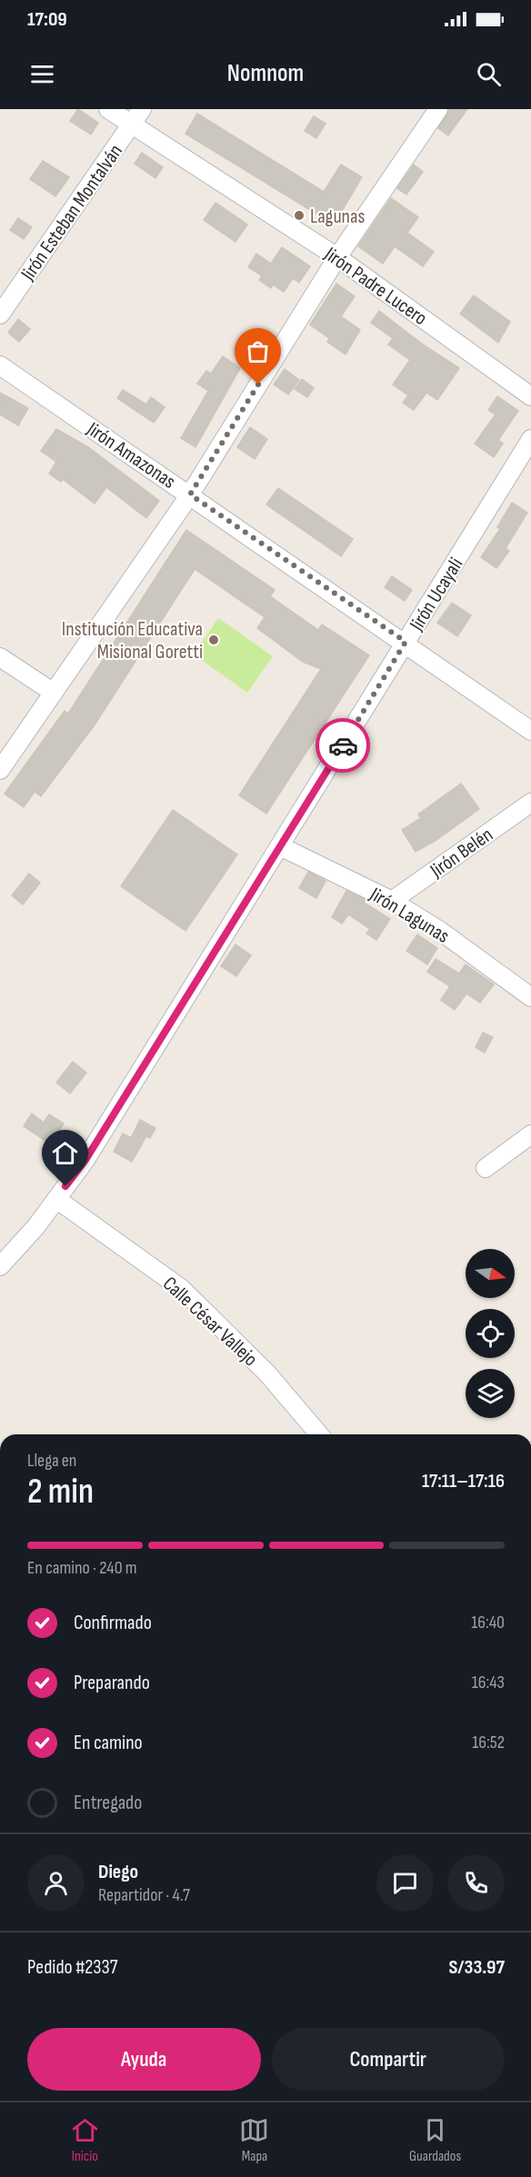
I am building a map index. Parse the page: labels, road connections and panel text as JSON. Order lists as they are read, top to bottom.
{
  "streets": {
    "street": [
      "Jirón Esteban Montalván",
      "Jirón Padre Lucero",
      "Jirón Amazonas",
      "Jirón Ucayali",
      "Jirón Belén",
      "Jirón Lagunas",
      "Calle César Vallejo"
    ]
  },
  "crossings": [
    ["Jirón Esteban Montalván", "Jirón Padre Lucero"],
    ["Jirón Amazonas", "Jirón Ucayali"],
    ["Jirón Ucayali", "Jirón Lagunas"],
    ["Jirón Ucayali", "Calle César Vallejo"],
    ["Jirón Belén", "Jirón Lagunas"]
  ],
  "places": ["Lagunas", "Institución Educativa Misional Goretti"],
  "north": "right",
  "page": {
    "status": "17:09",
    "header": "Nomnom",
    "heading": ["2 min", "Llega en", "17:11–17:16"],
    "panel": [
      "Diego",
      "Repartidor · 4.7",
      "Pedido #2337",
      "S/33.97"
    ],
    "bar": "En camino · 240 m",
    "list": [
      ["Confirmado", "16:40"],
      ["Preparando", "16:43"],
      ["En camino", "16:52"],
      "Entregado"
    ],
    "buttons": ["Ayuda", "Compartir"],
    "tabs": ["Inicio", "Mapa", "Guardados"]
  }
}
